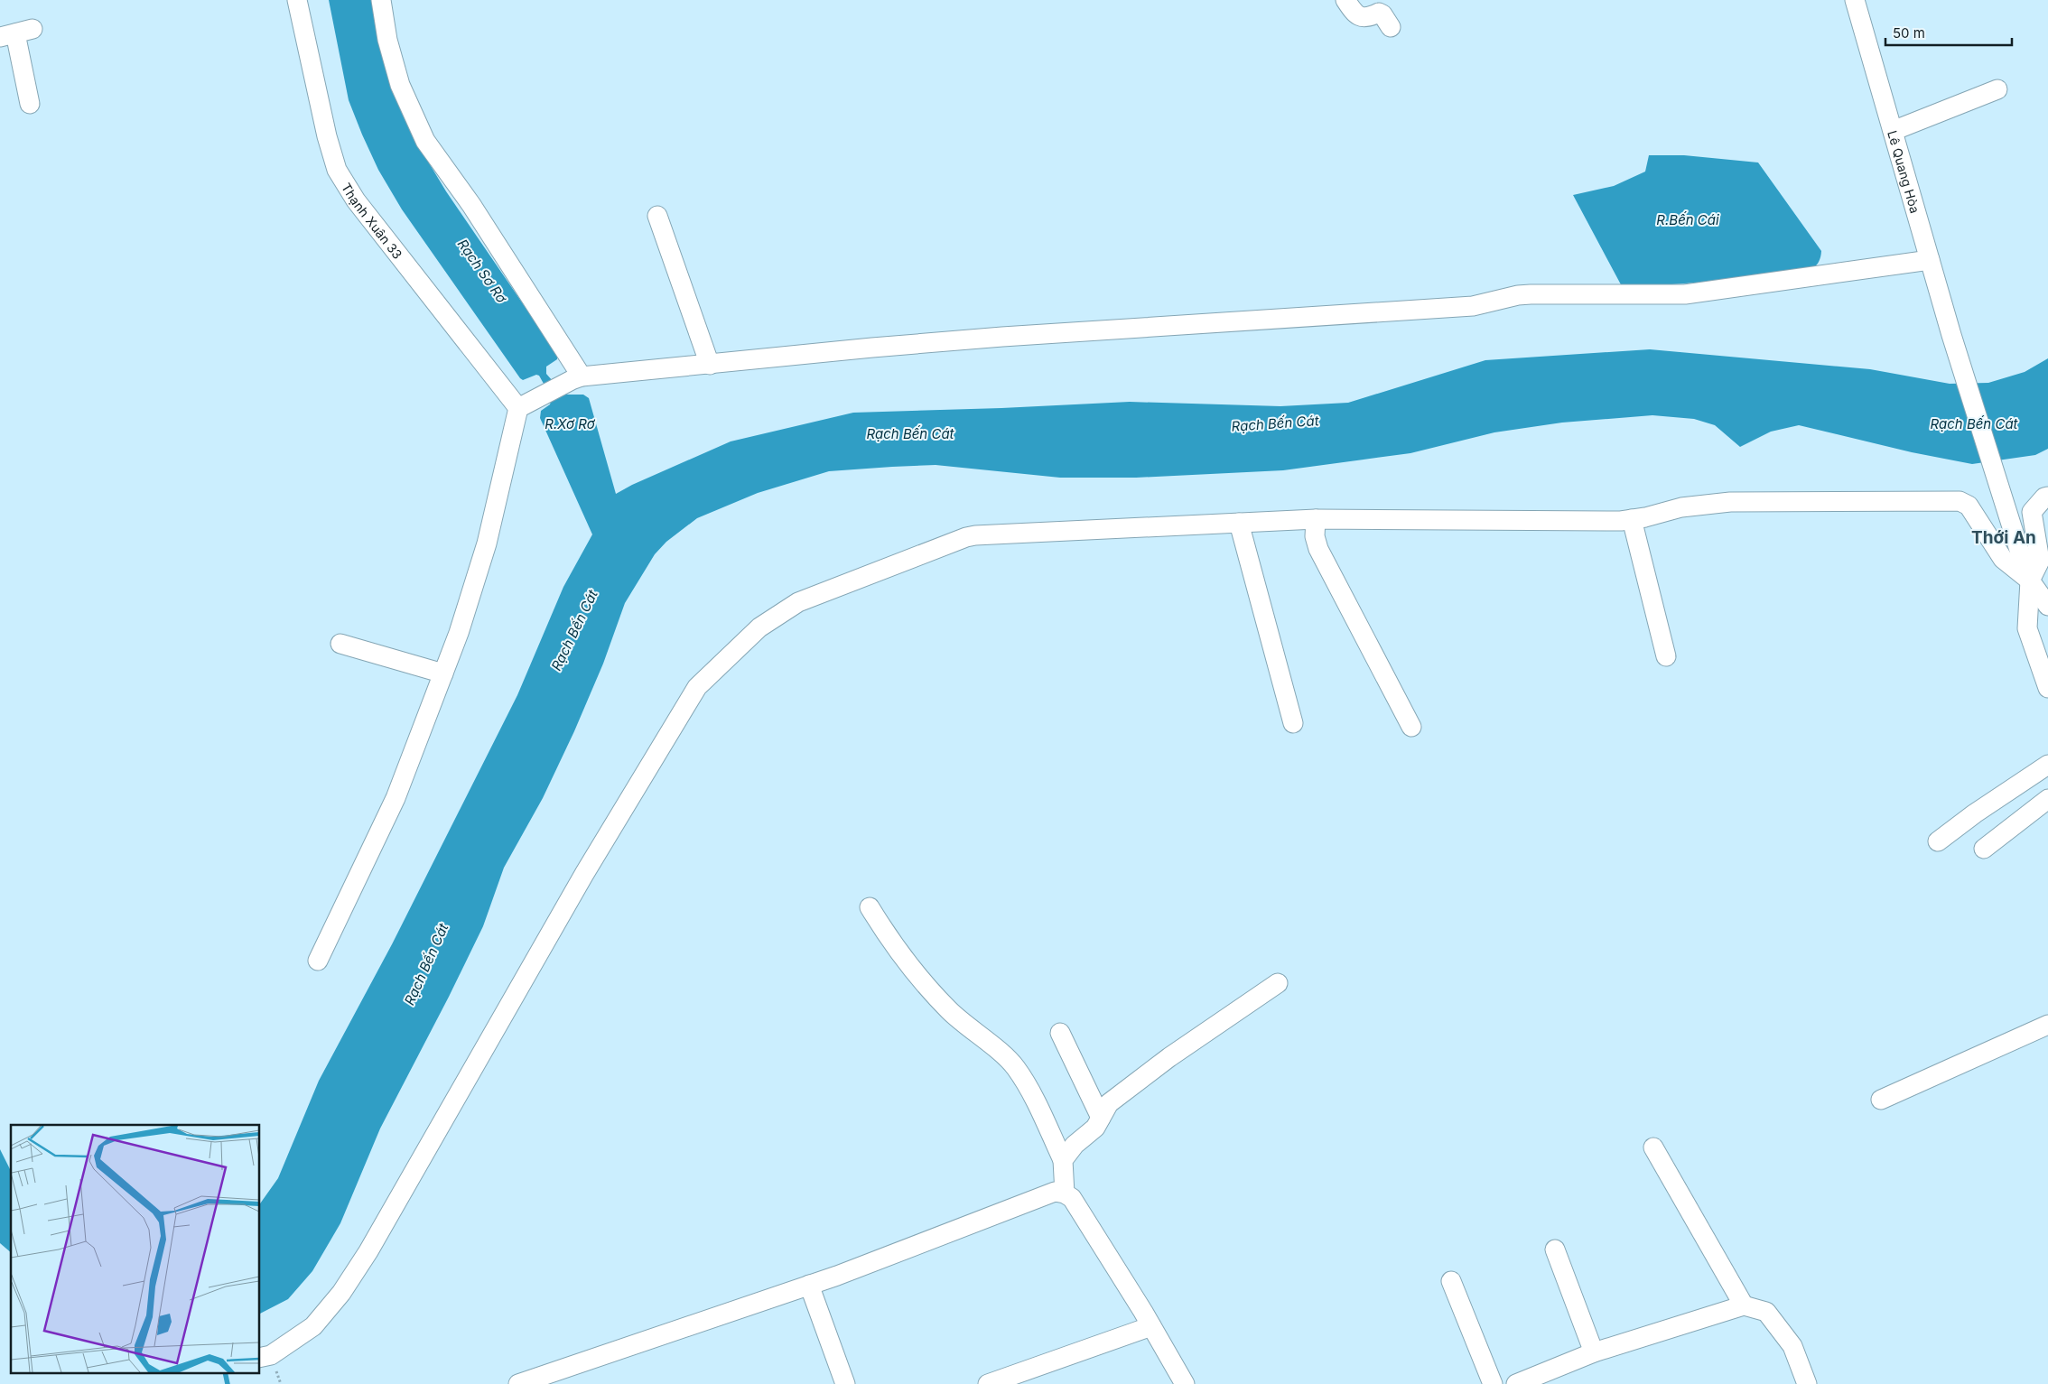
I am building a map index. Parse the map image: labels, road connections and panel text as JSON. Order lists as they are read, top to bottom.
{
  "streets": {
    "street": ["Lê Quang Hòa", "Thạnh Xuân 33"]
  },
  "districts": ["Thới An"],
  "water": [
    "R.Bến Cái",
    "Rạch Sơ Rơ",
    "R.Xơ Rơ",
    "Rạch Bến Cát"
  ],
  "scale_bar": "50 m"
}
